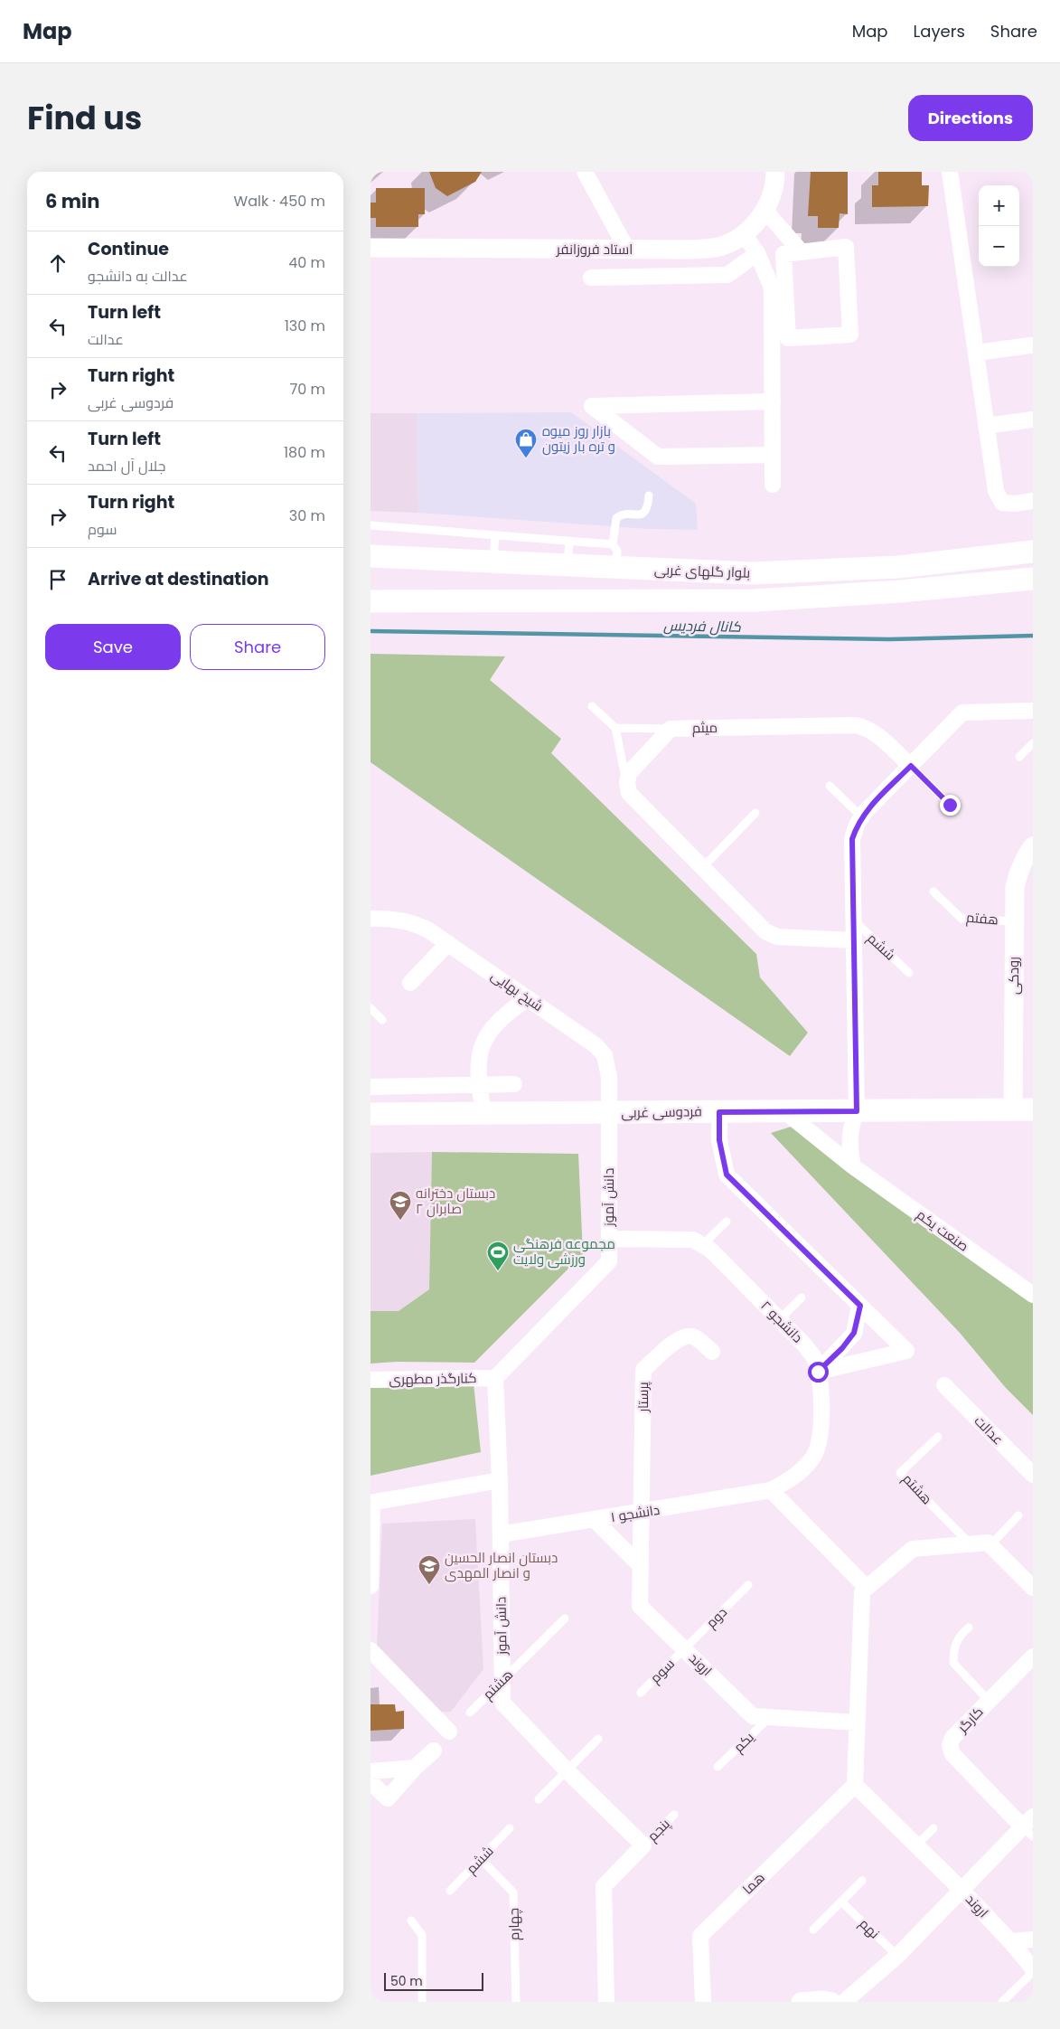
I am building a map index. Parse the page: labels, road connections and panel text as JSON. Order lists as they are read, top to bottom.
{
  "streets": {
    "main road": ["بلوار گلهای غربی", "فردوسی غربی"],
    "street": [
      "استاد فروزانفر",
      "میثم",
      "رودکی",
      "شیخ بهایی",
      "دانش آموز",
      "صنعت یکم",
      "دانشجو ۲",
      "کنارگذر مطهری",
      "پرستار",
      "عدالت",
      "دانشجو ۱",
      "اروند",
      "کارگر",
      "هما"
    ],
    "lane": [
      "هفتم",
      "ششم",
      "هشتم",
      "دوم",
      "سوم",
      "یکم",
      "پنجم",
      "چهارم",
      "نهم"
    ]
  },
  "crossings": [
    ["هفتم", "رودکی"],
    ["ششم", "چهارم"],
    ["رودکی", "فردوسی غربی"],
    ["شیخ بهایی", "فردوسی غربی"],
    ["شیخ بهایی", "دانش آموز"],
    ["فردوسی غربی", "دانش آموز"],
    ["فردوسی غربی", "صنعت یکم"],
    ["دانش آموز", "دانشجو ۲"],
    ["دانش آموز", "کنارگذر مطهری"],
    ["دانش آموز", "هشتم"],
    ["دانش آموز", "دانشجو ۱"],
    ["دانش آموز", "پنجم"],
    ["دانشجو ۲", "دانشجو ۱"],
    ["پرستار", "دانشجو ۱"],
    ["پرستار", "اروند"],
    ["دانشجو ۱", "اروند"],
    ["دوم", "اروند"],
    ["دوم", "سوم"],
    ["اروند", "سوم"],
    ["اروند", "یکم"],
    ["اروند", "هما"]
  ],
  "water": ["کانال فردیس"],
  "places": {
    "shop": ["بازار روز میوه و تره بار زیتون"],
    "school or university": ["دبستان دخترانه صابران ۲", "دبستان انصار الحسین و انصار المهدی"],
    "sports": ["مجموعه فرهنگی ورزشی ولایت"]
  },
  "scale_bar": "50 m",
  "page": {
    "header": "Map",
    "nav": ["Map", "Layers", "Share"],
    "title": "Find us",
    "buttons": [
      "Directions",
      ["Save", "Share"]
    ],
    "heading": ["6 min", "Walk · 450 m"],
    "map_buttons": ["+", "−"],
    "list": [
      ["Continue", "عدالت به دانشجو", "40 m"],
      ["Turn left", "عدالت", "130 m"],
      ["Turn right", "فردوسی غربی", "70 m"],
      ["Turn left", "جلال آل احمد", "180 m"],
      ["Turn right", "سوم", "30 m"],
      "Arrive at destination"
    ],
    "scale": "50 m"
  }
}
